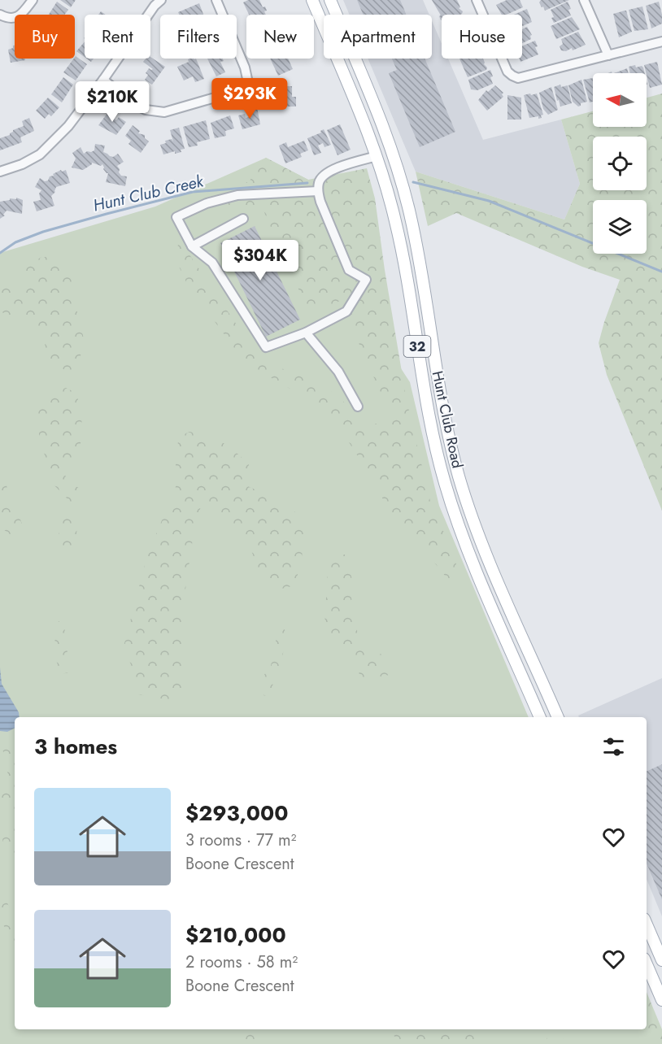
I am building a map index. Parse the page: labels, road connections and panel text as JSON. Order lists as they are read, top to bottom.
{
  "streets": {
    "main road": ["32", "Hunt Club Road"]
  },
  "water": ["Hunt Club Creek"],
  "north": "left",
  "page": {
    "chip": [
      "Buy",
      "Rent",
      "Filters",
      "New",
      "Apartment",
      "House"
    ],
    "price": ["$293K", "$210K", "$304K"],
    "heading": "3 homes",
    "list": [
      {
        "name": "$293,000",
        "note": "3 rooms · 77 m² · Boone Crescent"
      },
      {
        "name": "$210,000",
        "note": "2 rooms · 58 m² · Boone Crescent"
      }
    ]
  }
}
